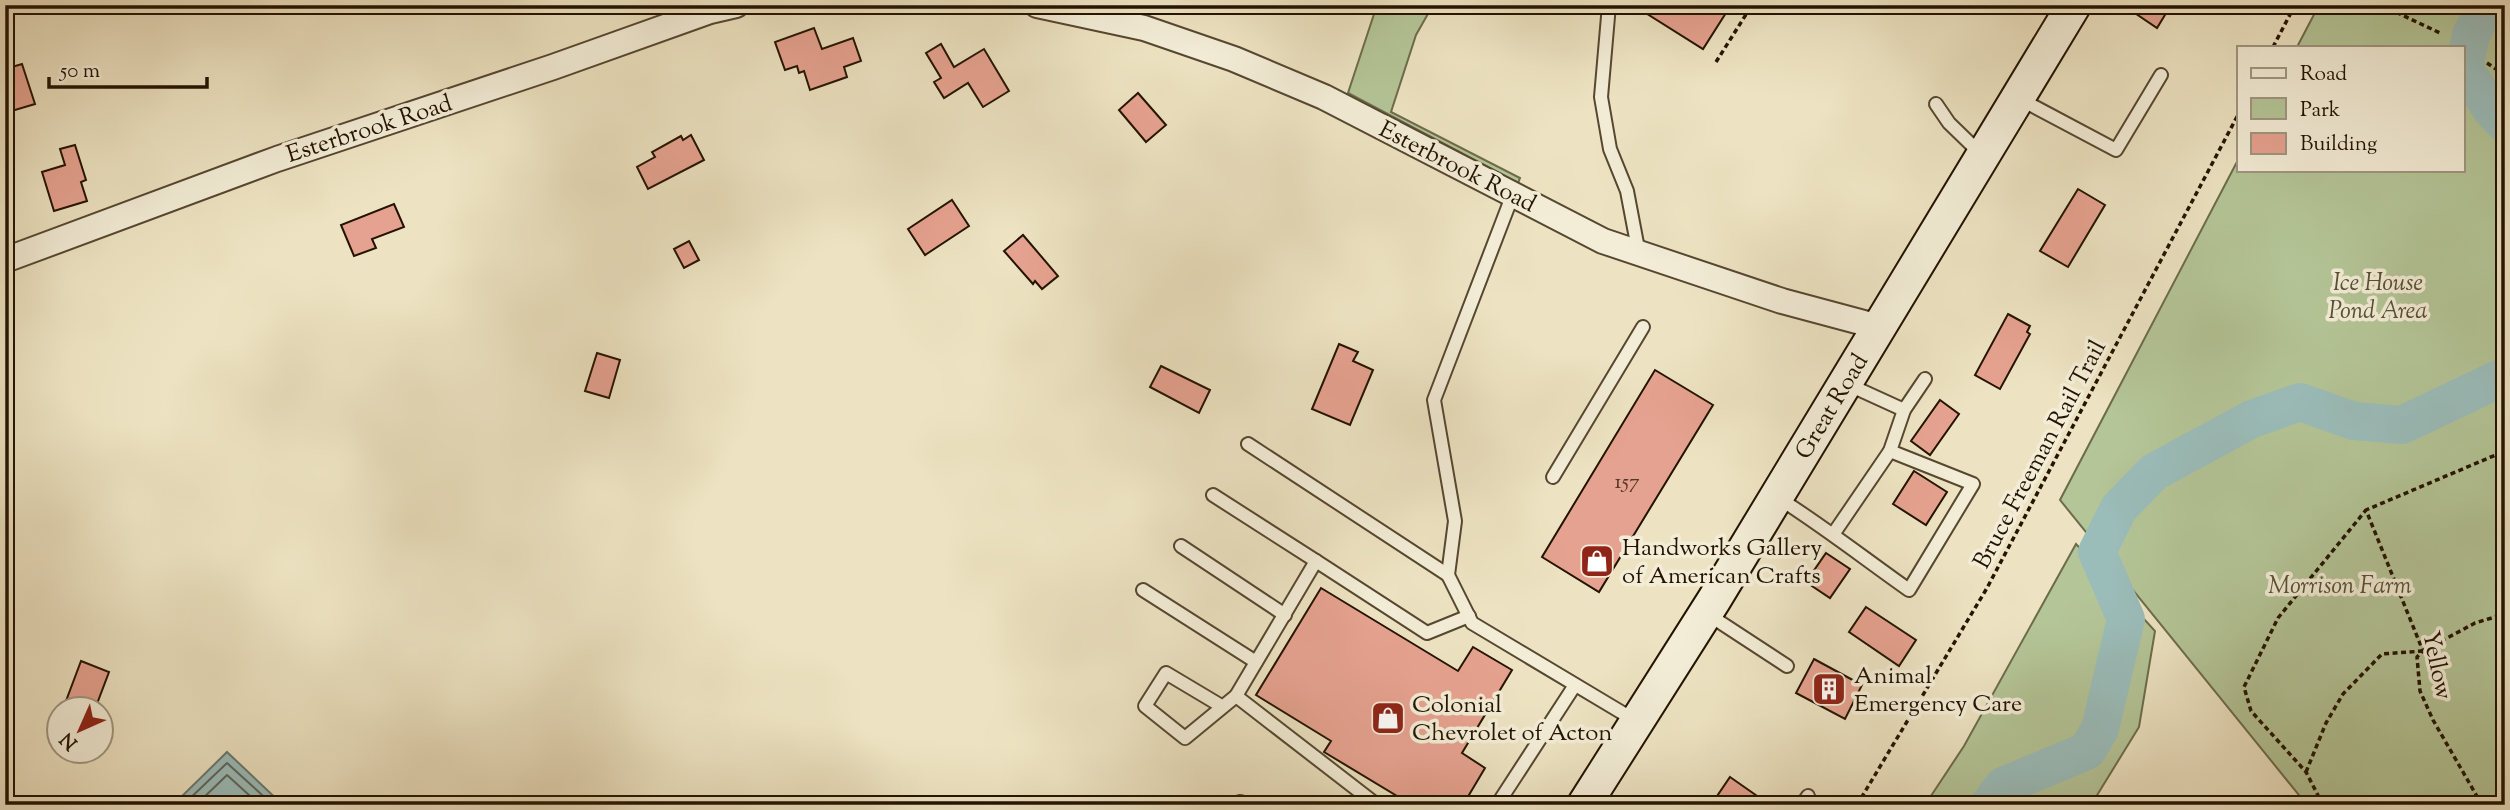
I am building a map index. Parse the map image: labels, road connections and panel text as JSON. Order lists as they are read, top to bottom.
{
  "streets": {
    "main road": ["Great Road"],
    "street": ["Esterbrook Road"],
    "path": ["Bruce Freeman Rail Trail", "Yellow"]
  },
  "crossings": [
    ["Esterbrook Road", "Great Road"]
  ],
  "parks": ["Ice House Pond Area", "Morrison Farm"],
  "places": {
    "shop": ["Handworks Gallery of American Crafts", "Colonial Chevrolet of Acton"],
    "building": ["Animal Emergency Care"]
  },
  "house_numbers": ["157"],
  "legend": ["Road", "Park", "Building"],
  "scale_bar": "50 m",
  "north": "bottom left"
}
